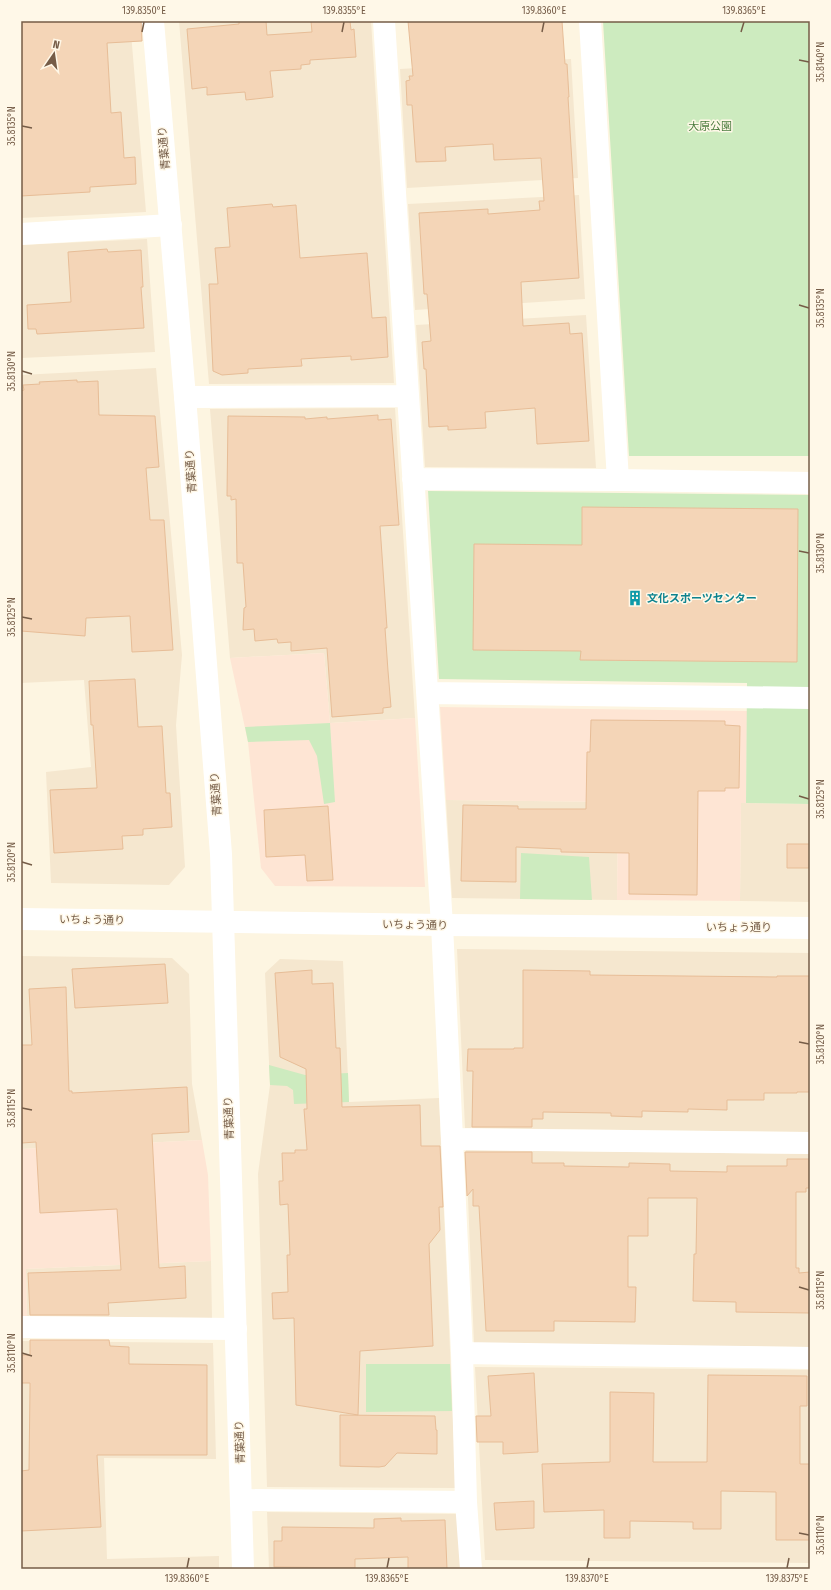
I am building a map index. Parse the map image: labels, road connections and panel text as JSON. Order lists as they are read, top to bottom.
{
  "streets": {
    "street": ["青葉通り", "いちょう通り"]
  },
  "crossings": [
    ["青葉通り", "いちょう通り"]
  ],
  "parks": ["大原公園"],
  "places": {
    "building": ["文化スポーツセンター"]
  },
  "north": "top",
  "coordinates": [
    "139.8350°E",
    "139.8355°E",
    "139.8360°E",
    "139.8365°E",
    "35.8140°N",
    "35.8135°N",
    "35.8130°N",
    "35.8125°N",
    "35.8120°N",
    "35.8115°N",
    "35.8110°N",
    "139.8370°E",
    "139.8375°E"
  ]
}
